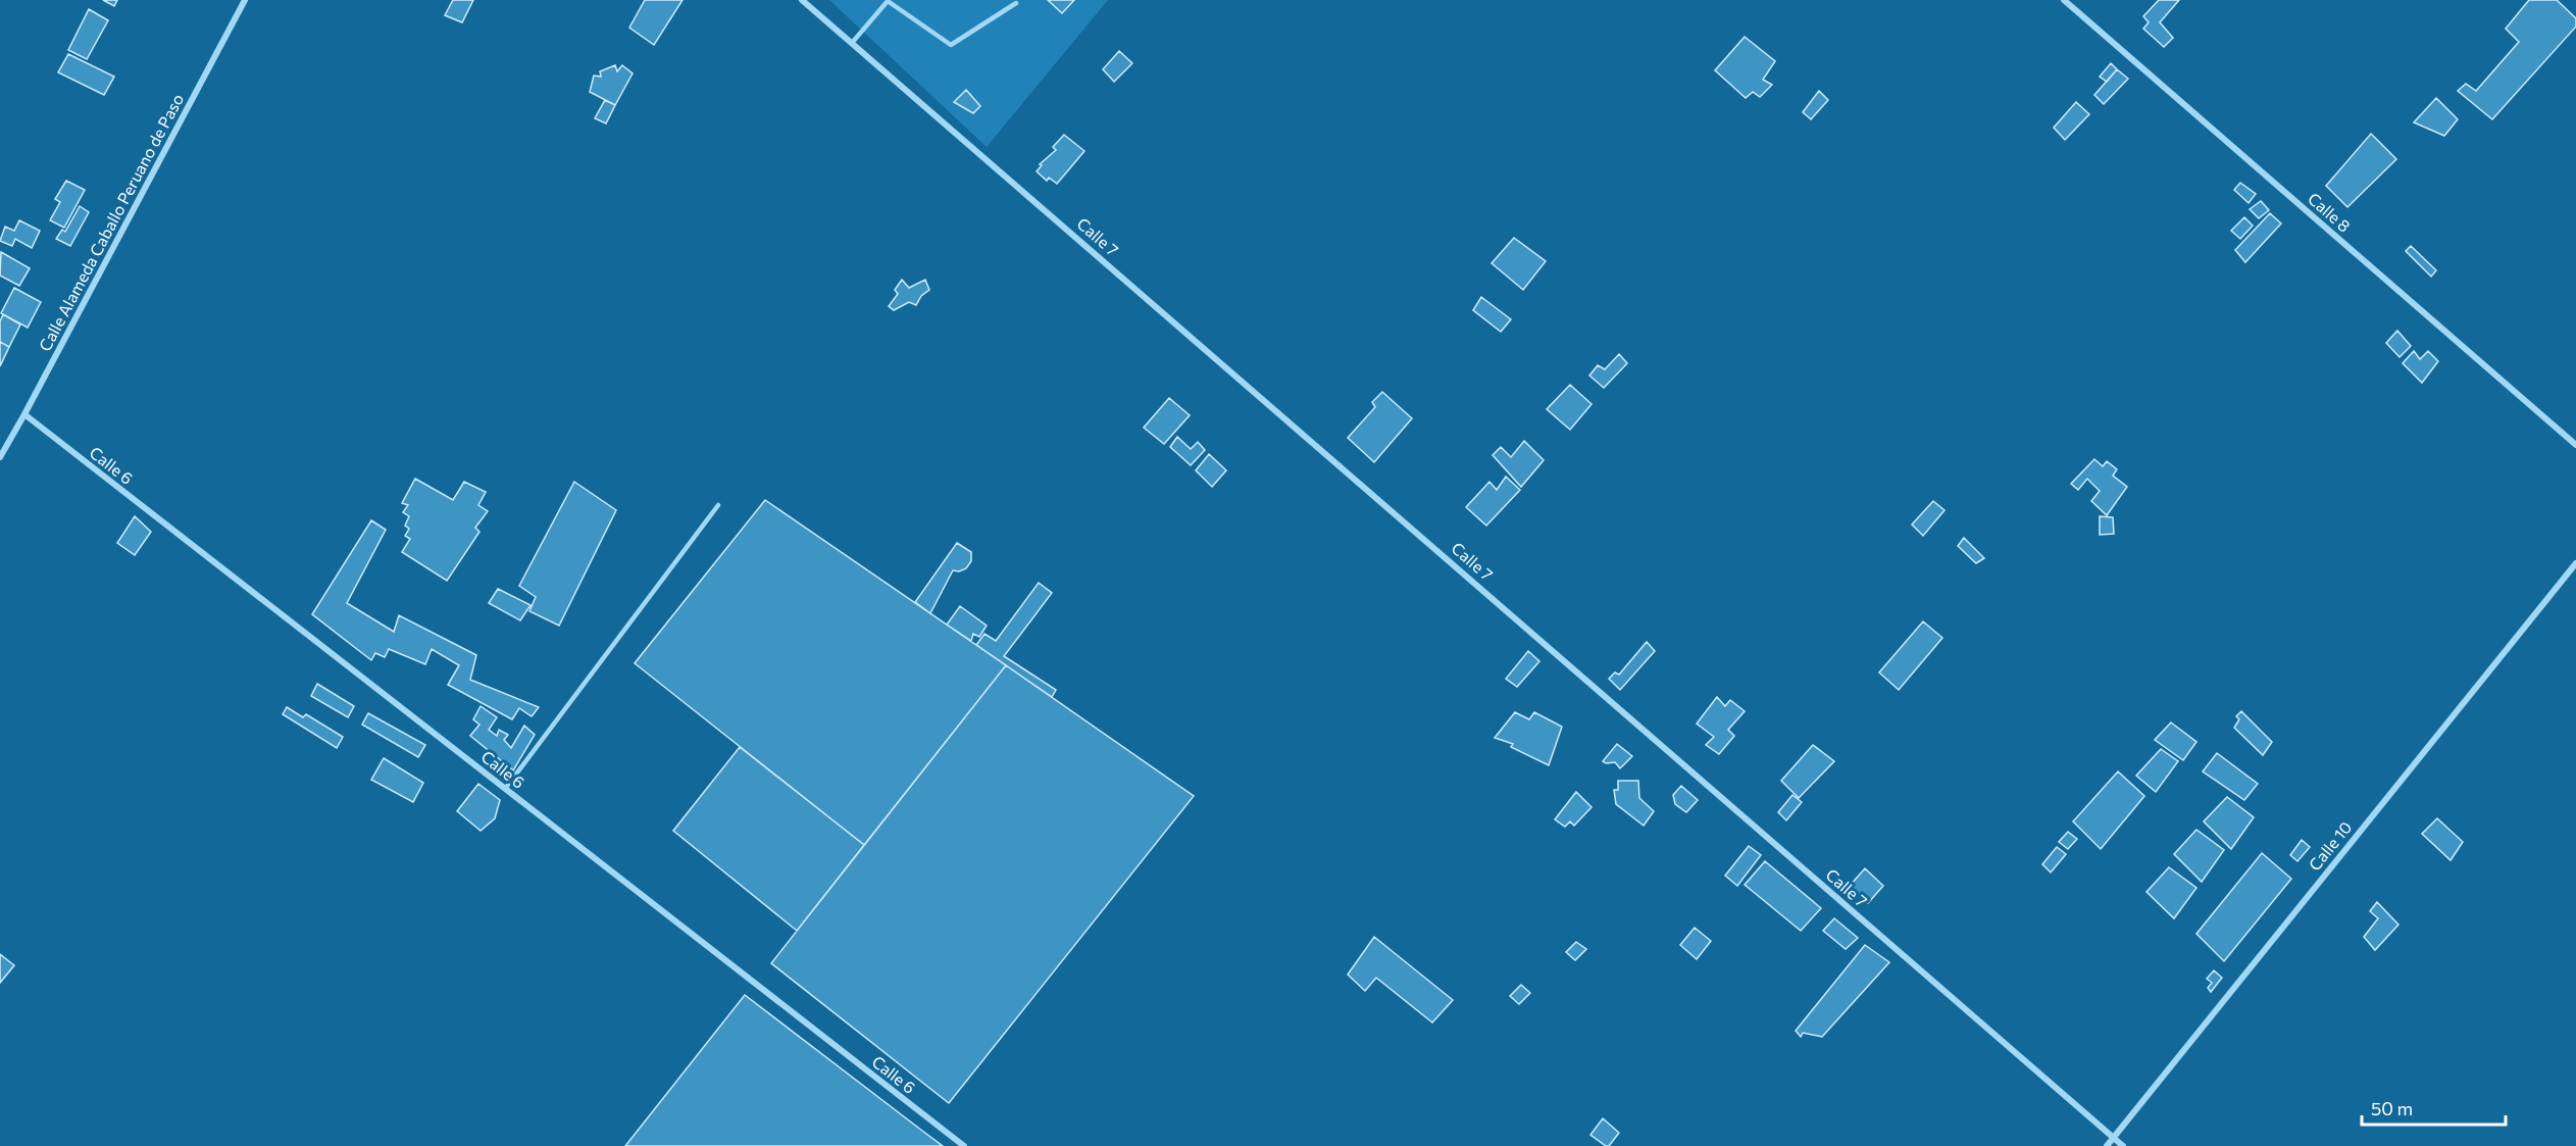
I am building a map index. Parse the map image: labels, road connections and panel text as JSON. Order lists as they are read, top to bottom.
{
  "streets": {
    "street": [
      "Calle 8",
      "Calle Alameda Caballo Peruano de Paso",
      "Calle 7",
      "Calle 6",
      "Calle 10"
    ]
  },
  "crossings": [
    ["Calle Alameda Caballo Peruano de Paso", "Calle 6"],
    ["Calle 7", "Calle 10"]
  ],
  "scale_bar": "50 m"
}
